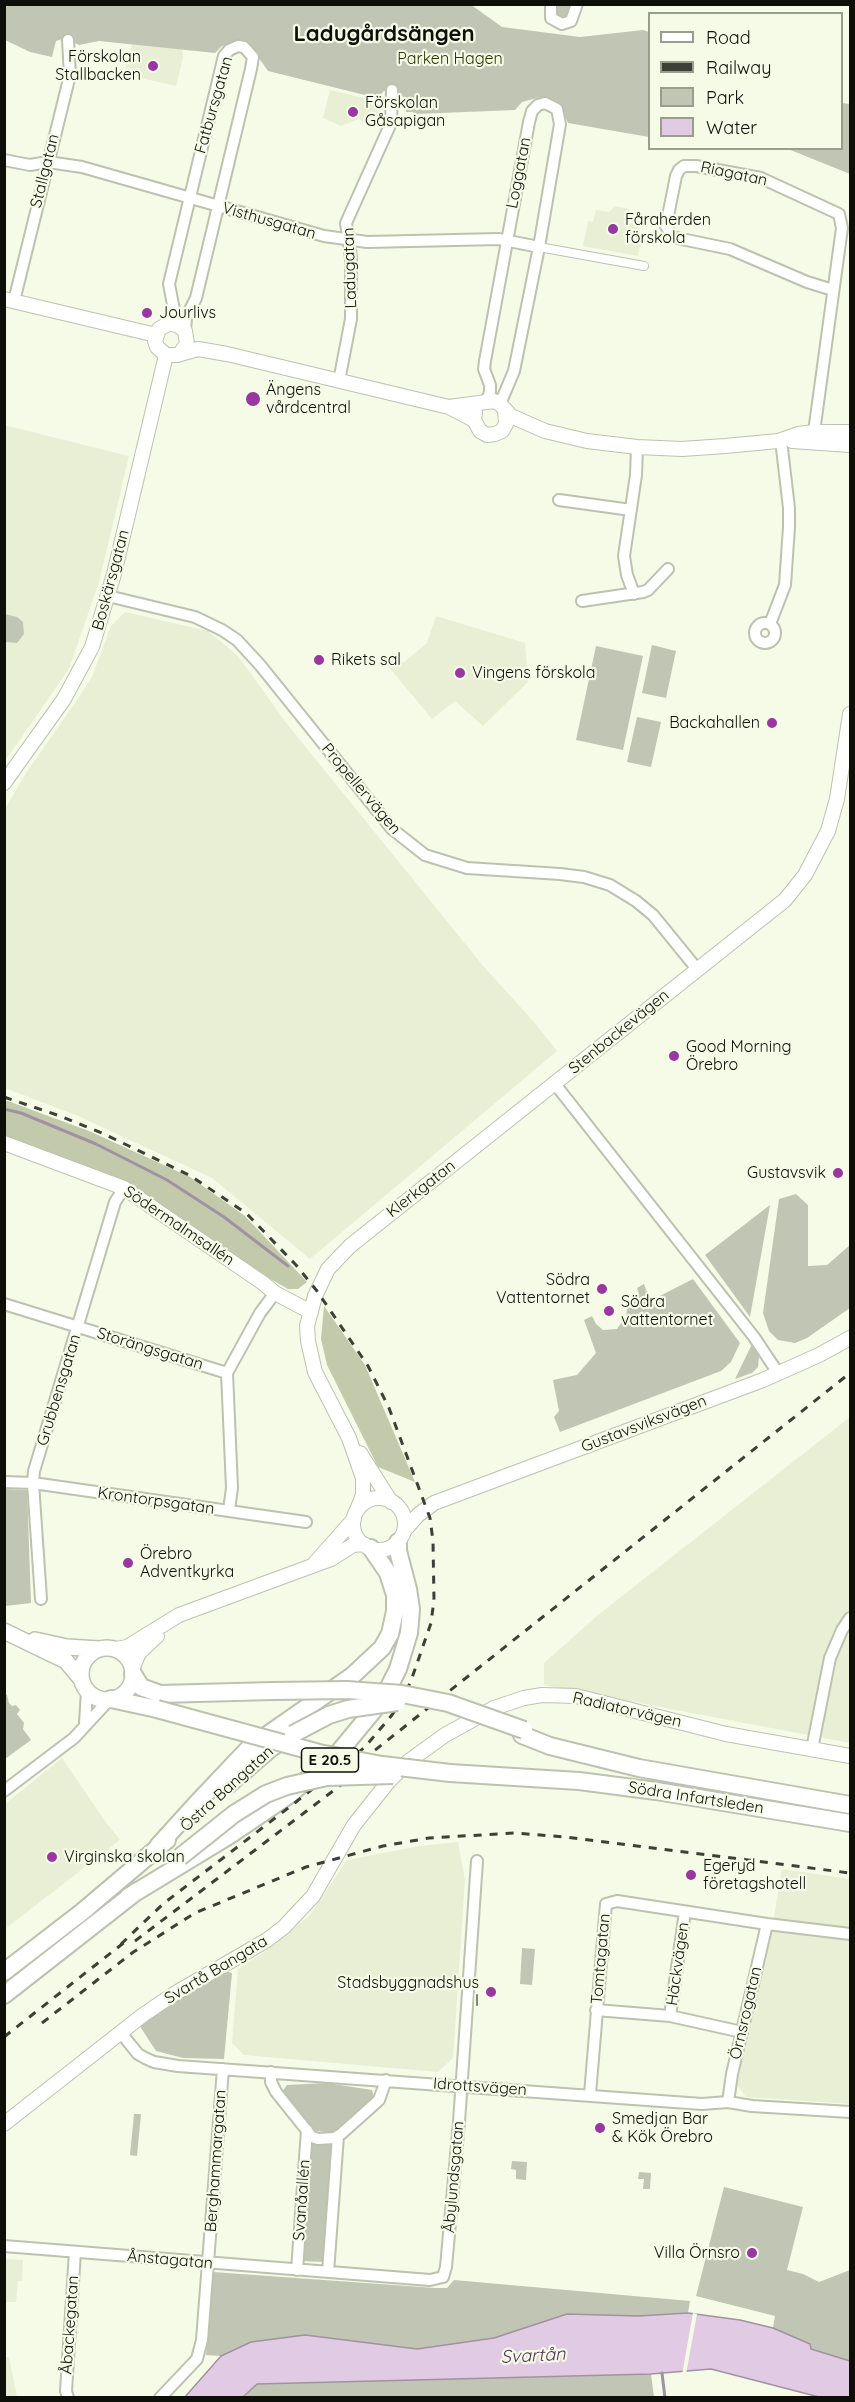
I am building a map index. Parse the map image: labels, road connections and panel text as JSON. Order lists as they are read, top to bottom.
{
  "streets": {
    "main road": ["E 20.5", "Östra Bangatan", "Södra Infartsleden"],
    "street": [
      "Fatbursgatan",
      "Stallgatan",
      "Loggatan",
      "Riagatan",
      "Visthusgatan",
      "Ladugatan",
      "Boskärsgatan",
      "Propellervägen",
      "Stenbackevägen",
      "Klerkgatan",
      "Södermalmsallén",
      "Storängsgatan",
      "Grubbensgatan",
      "Gustavsviksvägen",
      "Krontorpsgatan",
      "Radiatorvägen",
      "Tomtagatan",
      "Häckvägen",
      "Svartå Bangata",
      "Örnsrogatan",
      "Idrottsvägen",
      "Berghammargatan",
      "Åbylundsgatan",
      "Svanåallén",
      "Ånstagatan",
      "Åbackegatan"
    ]
  },
  "crossings": [
    ["Fatbursgatan", "Visthusgatan"],
    ["Fatbursgatan", "Boskärsgatan"],
    ["Stallgatan", "Visthusgatan"],
    ["Loggatan", "Visthusgatan"],
    ["Visthusgatan", "Ladugatan"],
    ["Boskärsgatan", "Propellervägen"],
    ["Propellervägen", "Stenbackevägen"],
    ["Stenbackevägen", "Klerkgatan"],
    ["Stenbackevägen", "Gustavsviksvägen"],
    ["Klerkgatan", "Södermalmsallén"],
    ["Södermalmsallén", "Grubbensgatan"],
    ["Storängsgatan", "Grubbensgatan"],
    ["Grubbensgatan", "Krontorpsgatan"],
    ["Gustavsviksvägen", "E 20.5"],
    ["Radiatorvägen", "Svartå Bangata"],
    ["E 20.5", "Östra Bangatan"],
    ["Östra Bangatan", "Södra Infartsleden"],
    ["Tomtagatan", "Häckvägen"],
    ["Tomtagatan", "Idrottsvägen"],
    ["Svartå Bangata", "Idrottsvägen"],
    ["Örnsrogatan", "Idrottsvägen"],
    ["Idrottsvägen", "Berghammargatan"],
    ["Idrottsvägen", "Åbylundsgatan"],
    ["Berghammargatan", "Ånstagatan"],
    ["Åbylundsgatan", "Svanåallén"],
    ["Åbylundsgatan", "Ånstagatan"],
    ["Svanåallén", "Ånstagatan"],
    ["Ånstagatan", "Åbackegatan"]
  ],
  "districts": ["Ladugårdsängen"],
  "water": ["Svartån"],
  "parks": ["Parken Hagen"],
  "places": [
    "Förskolan Stallbacken",
    "Förskolan Gåsapigan",
    "Fåraherden förskola",
    "Jourlivs",
    "Ängens vårdcentral",
    "Rikets sal",
    "Vingens förskola",
    "Backahallen",
    "Good Morning Örebro",
    "Gustavsvik",
    "Södra Vattentornet",
    "Södra vattentornet",
    "Örebro Adventkyrka",
    "Virginska skolan",
    "Egeryd företagshotell",
    "Stadsbyggnadshus I",
    "Smedjan Bar & Kök Örebro",
    "Villa Örnsro"
  ],
  "legend": [
    "Road",
    "Railway",
    "Park",
    "Water"
  ]
}
